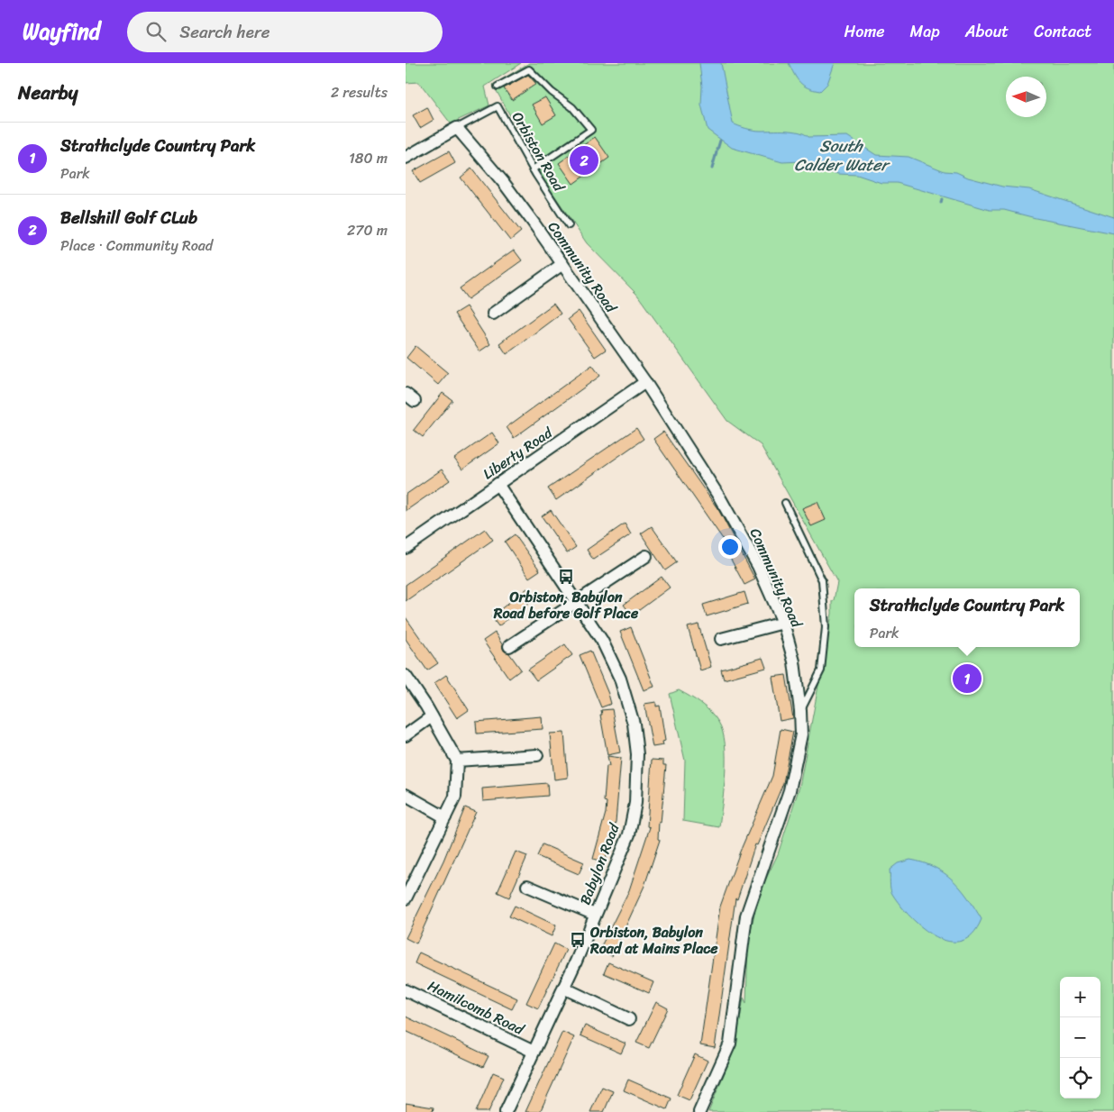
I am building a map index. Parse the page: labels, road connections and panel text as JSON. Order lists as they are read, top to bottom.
{
  "streets": {
    "street": [
      "Community Road",
      "Liberty Road",
      "Babylon Road",
      "Hamilcomb Road"
    ],
    "lane": ["Orbiston Road"]
  },
  "crossings": [
    ["Orbiston Road", "Community Road"],
    ["Community Road", "Liberty Road"],
    ["Liberty Road", "Babylon Road"],
    ["Babylon Road", "Hamilcomb Road"]
  ],
  "water": ["South Calder Water"],
  "places": {
    "bus stop": ["Orbiston, Babylon Road before Golf Place", "Orbiston, Babylon Road at Mains Place"]
  },
  "north": "left",
  "page": {
    "header": "Wayfind",
    "search": "Search here",
    "nav": [
      "Home",
      "Map",
      "About",
      "Contact"
    ],
    "heading": ["Nearby", "2 results"],
    "list": [
      {
        "mark": "1",
        "name": "Strathclyde Country Park",
        "note": "Park",
        "value": "180 m"
      },
      {
        "mark": "2",
        "name": "Bellshill Golf CLub",
        "note": "Place · Community Road",
        "value": "270 m"
      }
    ],
    "pins": ["2", "1"],
    "popup": ["Strathclyde Country Park", "Park"],
    "map_buttons": ["+", "−"]
  }
}
